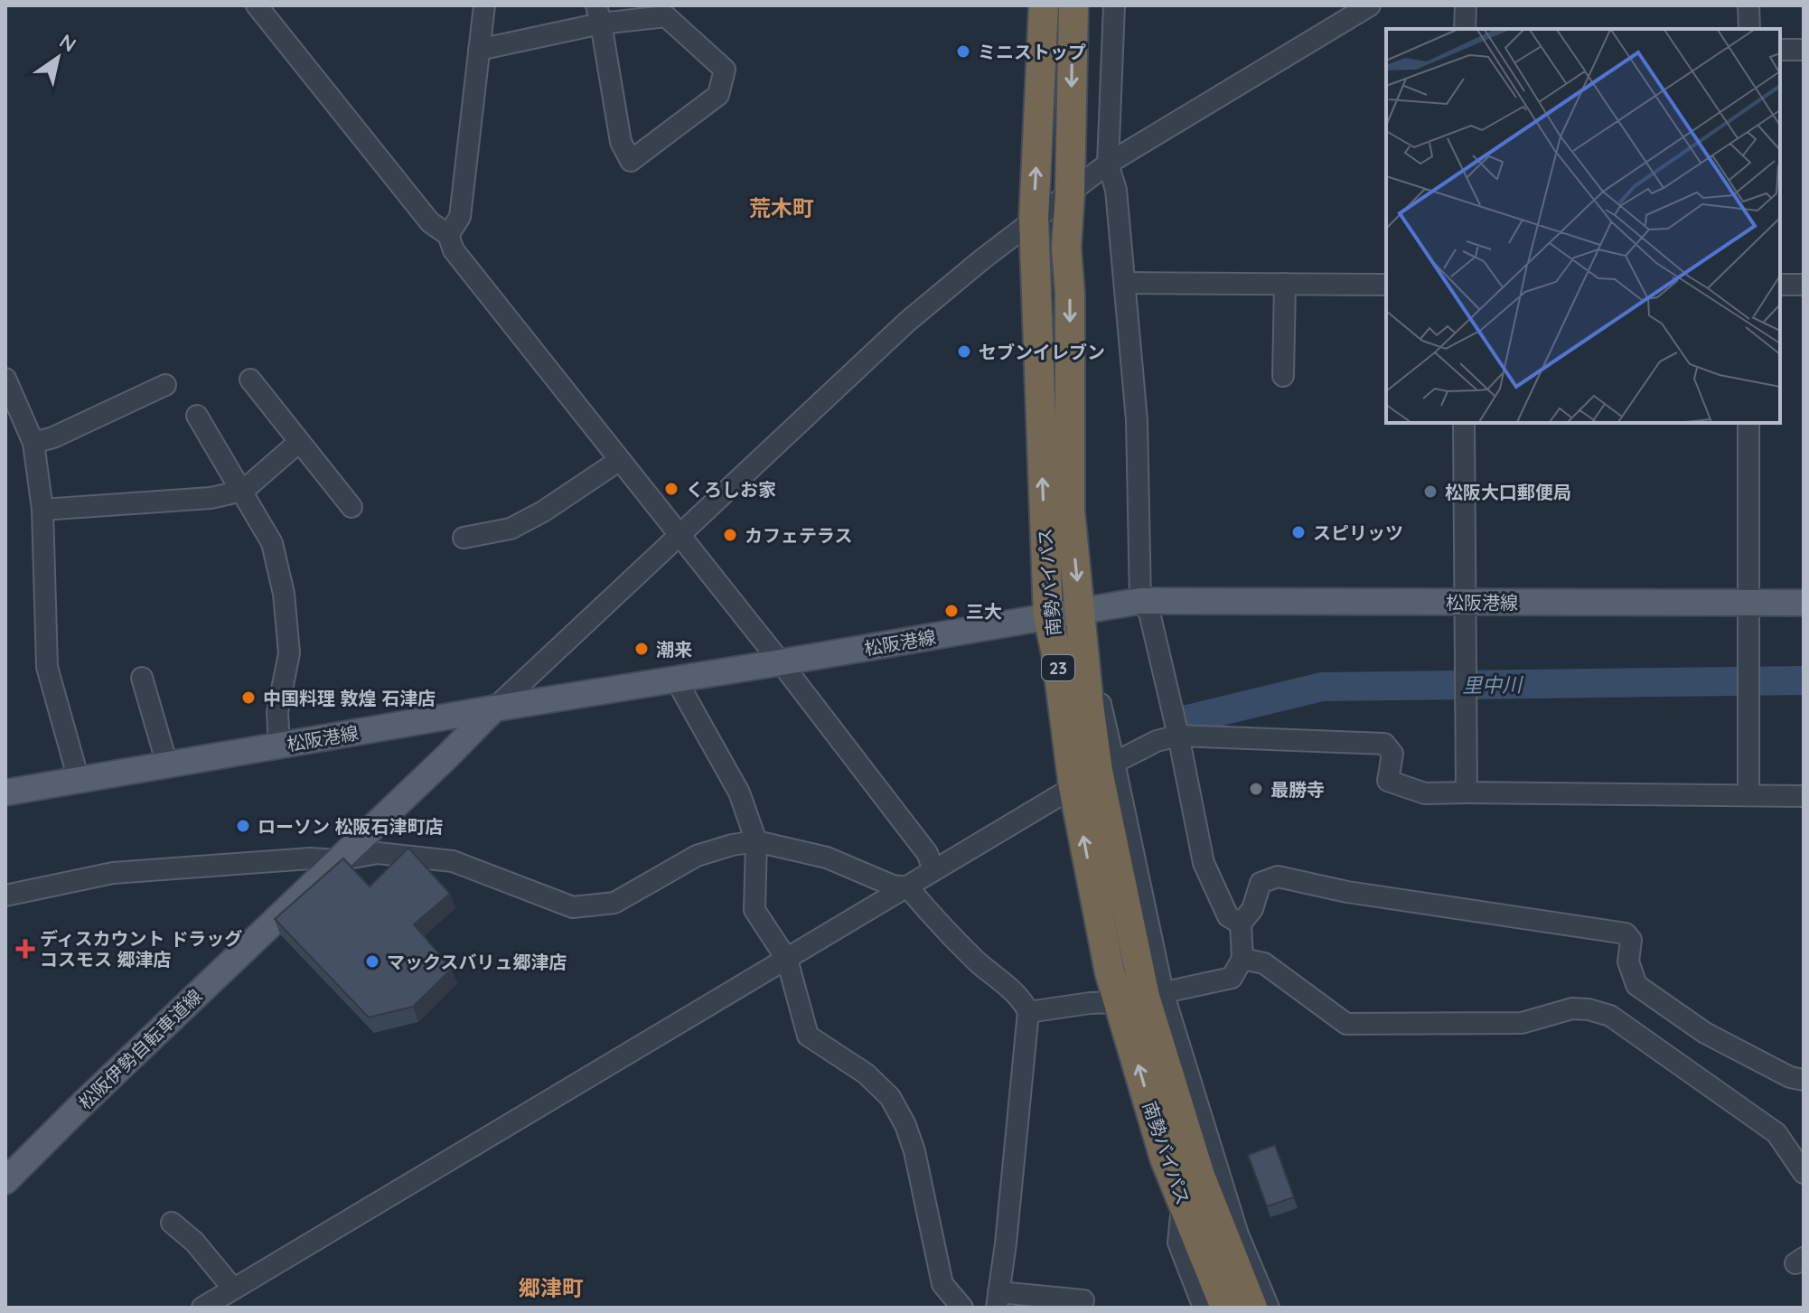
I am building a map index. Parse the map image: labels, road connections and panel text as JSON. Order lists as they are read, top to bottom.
{
  "streets": {
    "highway": ["南勢バイパス", "23"],
    "main road": ["松阪港線", "松阪伊勢自転車道線"]
  },
  "crossings": [
    ["南勢バイパス", "松阪港線"],
    ["松阪港線", "松阪伊勢自転車道線"]
  ],
  "districts": ["荒木町", "郷津町"],
  "water": ["里中川"],
  "places": {
    "other": [
      "ミニストップ",
      "セブンイレブン",
      "くろしお家",
      "松阪大口郵便局",
      "スピリッツ",
      "カフェテラス",
      "三大",
      "潮来",
      "中国料理 敦煌 石津店",
      "最勝寺",
      "ローソン 松阪石津町店",
      "マックスバリュ郷津店"
    ],
    "health": ["ディスカウント ドラッグ コスモス 郷津店"]
  },
  "north": "top right"
}
